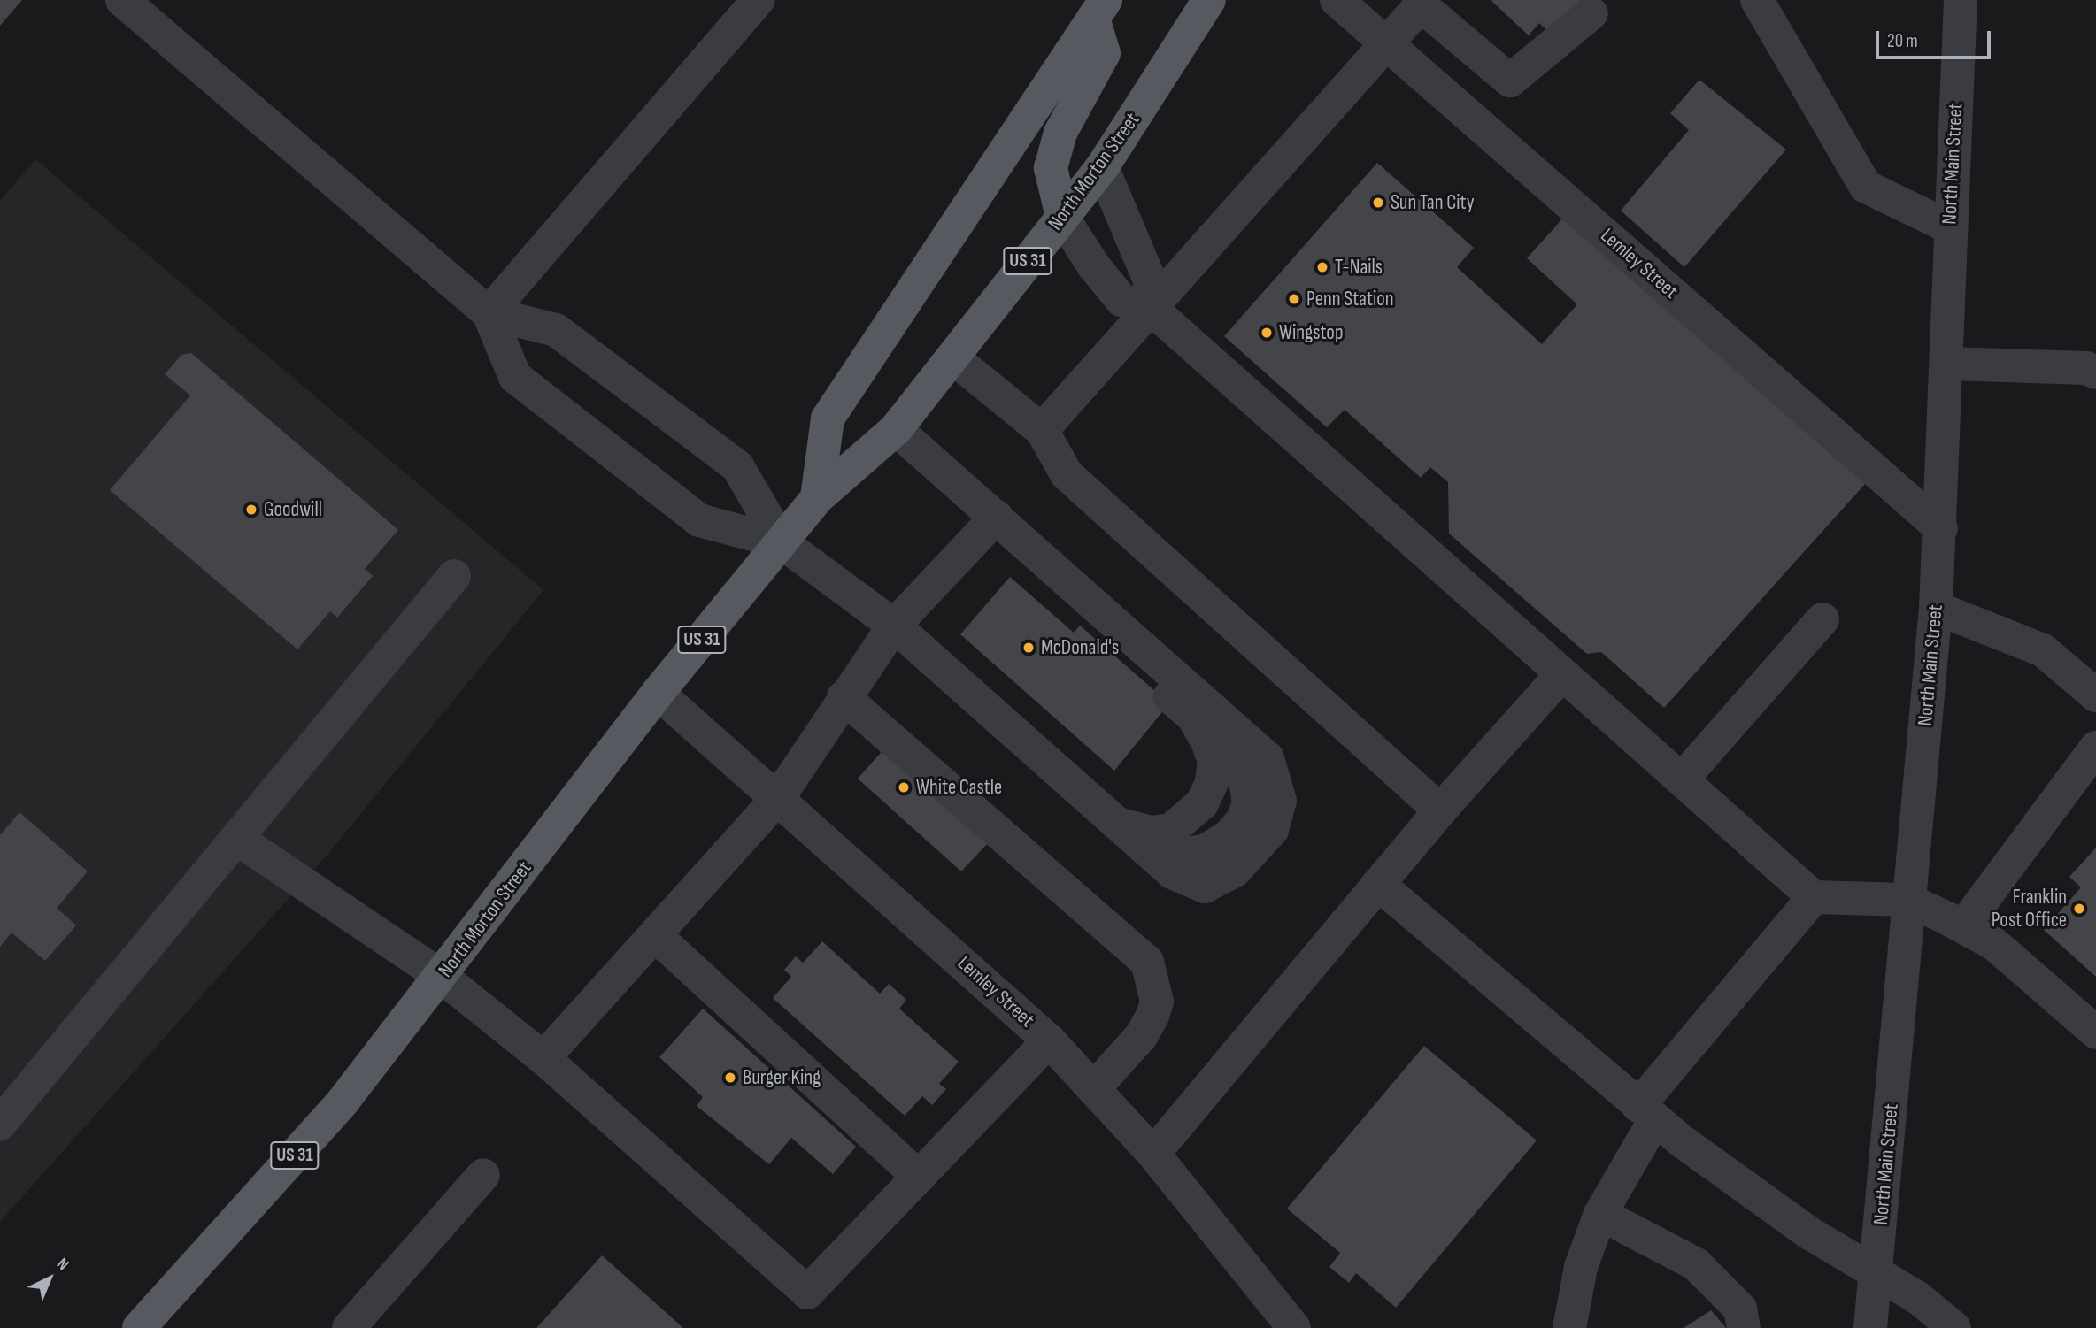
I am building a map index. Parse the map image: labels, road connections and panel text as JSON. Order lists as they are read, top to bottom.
{
  "streets": {
    "main road": ["North Morton Street", "US 31"],
    "street": ["North Main Street", "Lemley Street"]
  },
  "crossings": [
    ["North Main Street", "Lemley Street"],
    ["North Morton Street", "Lemley Street"]
  ],
  "places": [
    "Sun Tan City",
    "T-Nails",
    "Penn Station",
    "Wingstop",
    "Goodwill",
    "McDonald's",
    "White Castle",
    "Franklin Post Office",
    "Burger King"
  ],
  "scale_bar": "20 m",
  "north": "top right"
}
